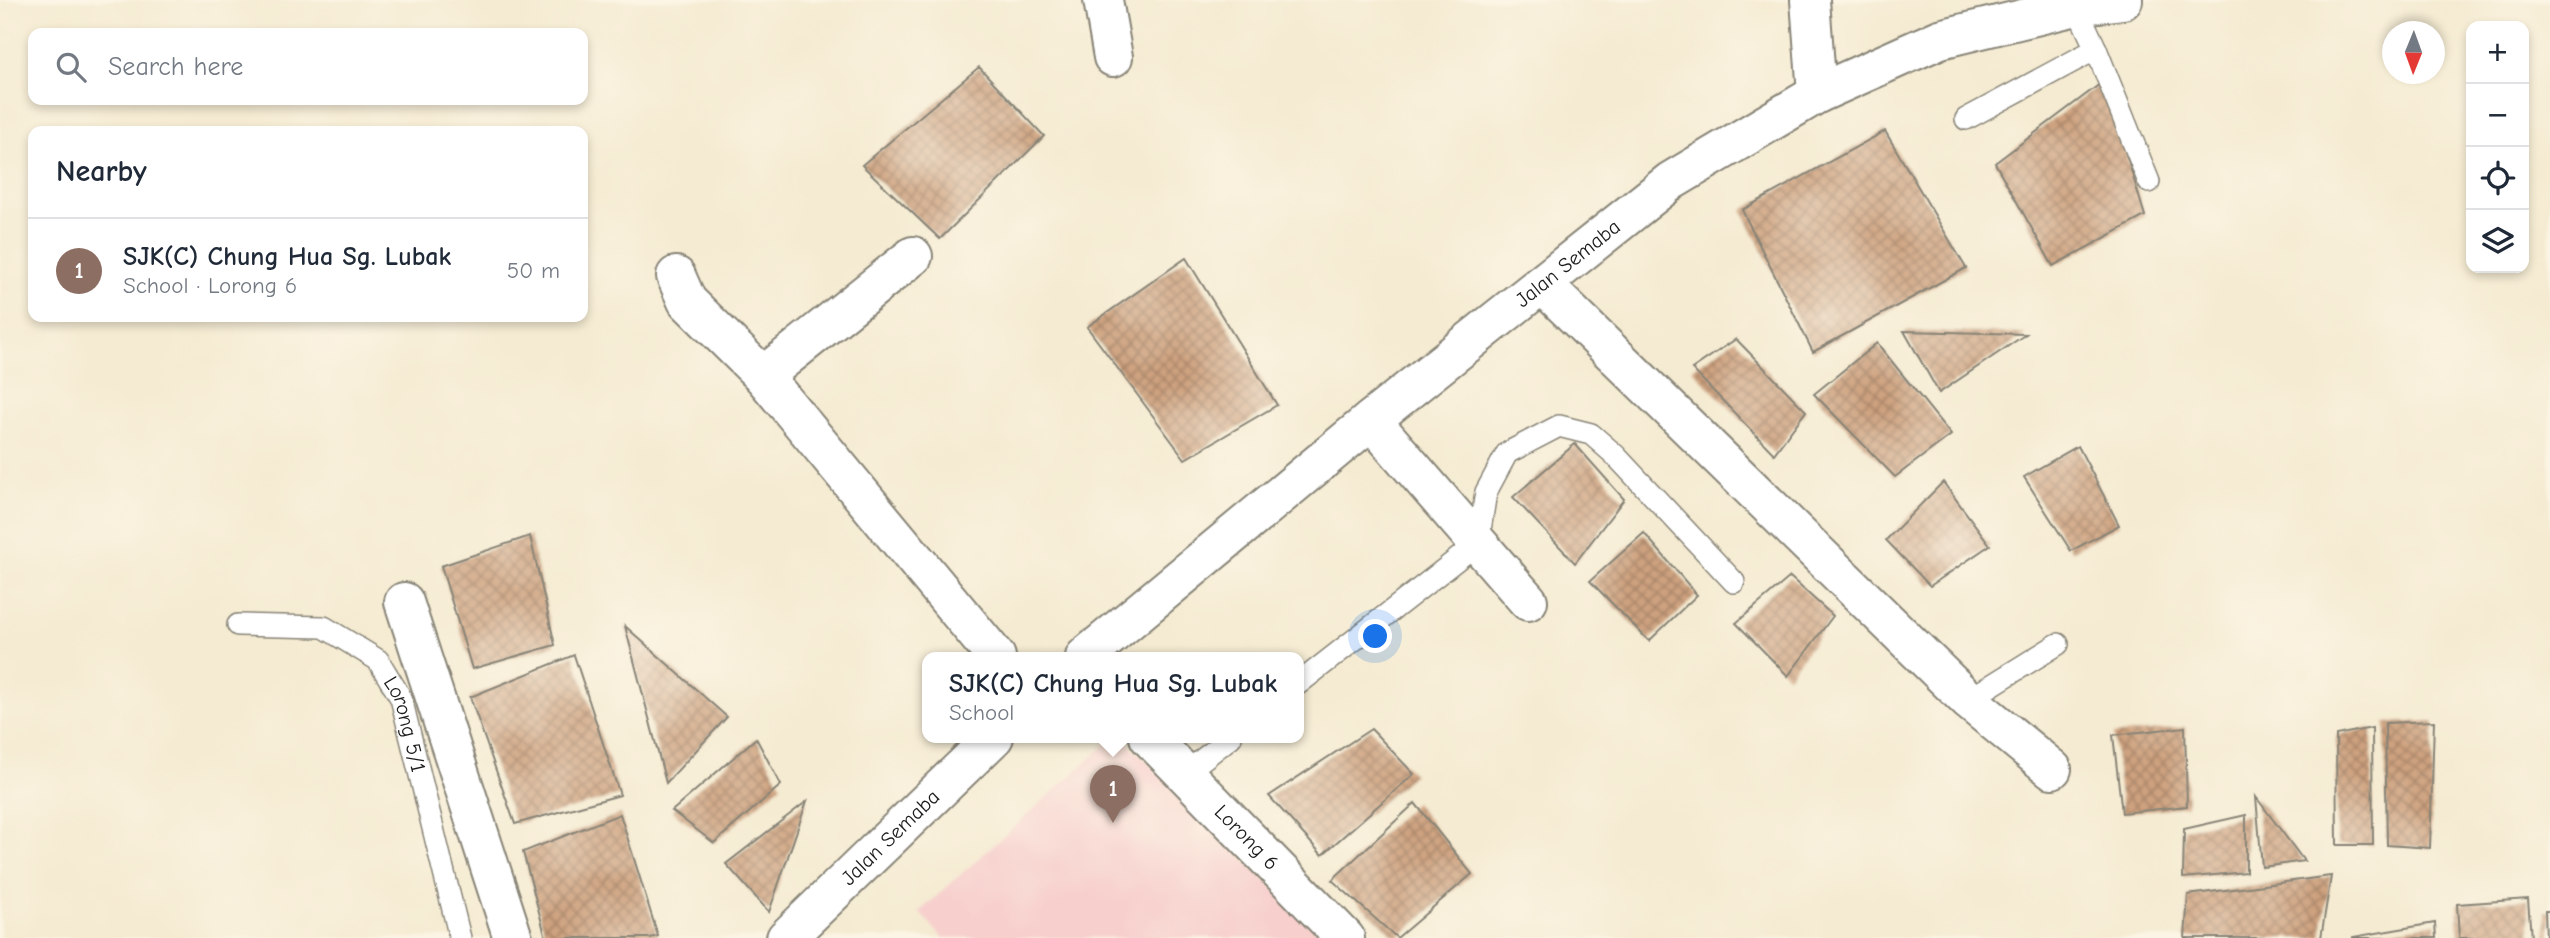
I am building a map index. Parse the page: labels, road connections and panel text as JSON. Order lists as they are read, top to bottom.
{
  "streets": {
    "street": ["Jalan Semaba", "Lorong 5/1", "Lorong 6"]
  },
  "north": "bottom",
  "page": {
    "map_buttons": ["+", "−"],
    "search": "Search here",
    "heading": "Nearby",
    "list": [
      {
        "mark": "1",
        "name": "SJK(C) Chung Hua Sg. Lubak",
        "note": "School · Lorong 6",
        "value": "50 m"
      }
    ],
    "popup": ["SJK(C) Chung Hua Sg. Lubak", "School"],
    "pins": "1"
  }
}
